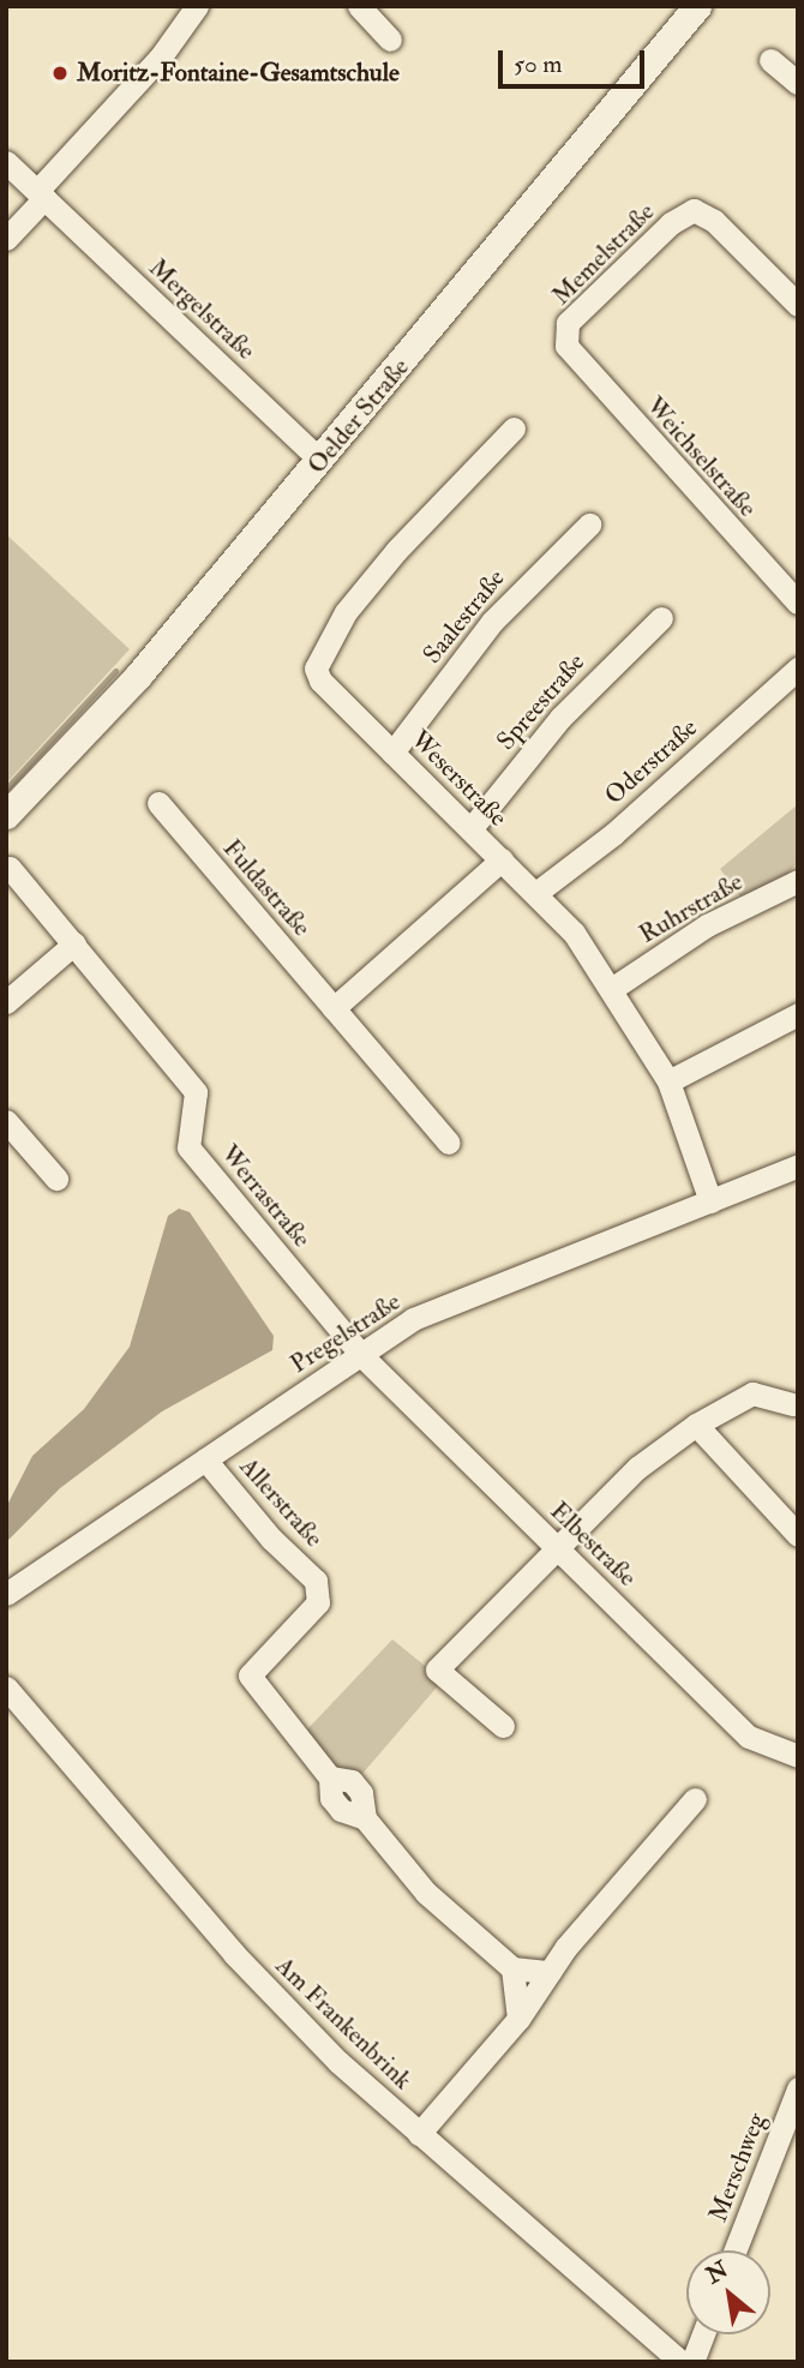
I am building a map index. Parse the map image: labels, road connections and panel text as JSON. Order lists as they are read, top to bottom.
{
  "streets": {
    "street": [
      "Memelstraße",
      "Mergelstraße",
      "Oelder Straße",
      "Weichselstraße",
      "Saalestraße",
      "Spreestraße",
      "Oderstraße",
      "Weserstraße",
      "Fuldastraße",
      "Ruhrstraße",
      "Werrastraße",
      "Pregelstraße",
      "Allerstraße",
      "Elbestraße",
      "Am Frankenbrink",
      "Merschweg"
    ]
  },
  "crossings": [
    ["Memelstraße", "Weichselstraße"],
    ["Mergelstraße", "Oelder Straße"],
    ["Saalestraße", "Weserstraße"],
    ["Spreestraße", "Weserstraße"],
    ["Oderstraße", "Weserstraße"],
    ["Weserstraße", "Ruhrstraße"],
    ["Weserstraße", "Pregelstraße"],
    ["Werrastraße", "Pregelstraße"],
    ["Werrastraße", "Elbestraße"],
    ["Pregelstraße", "Allerstraße"],
    ["Pregelstraße", "Elbestraße"]
  ],
  "places": ["Moritz-Fontaine-Gesamtschule"],
  "scale_bar": "50 m",
  "north": "top left"
}
